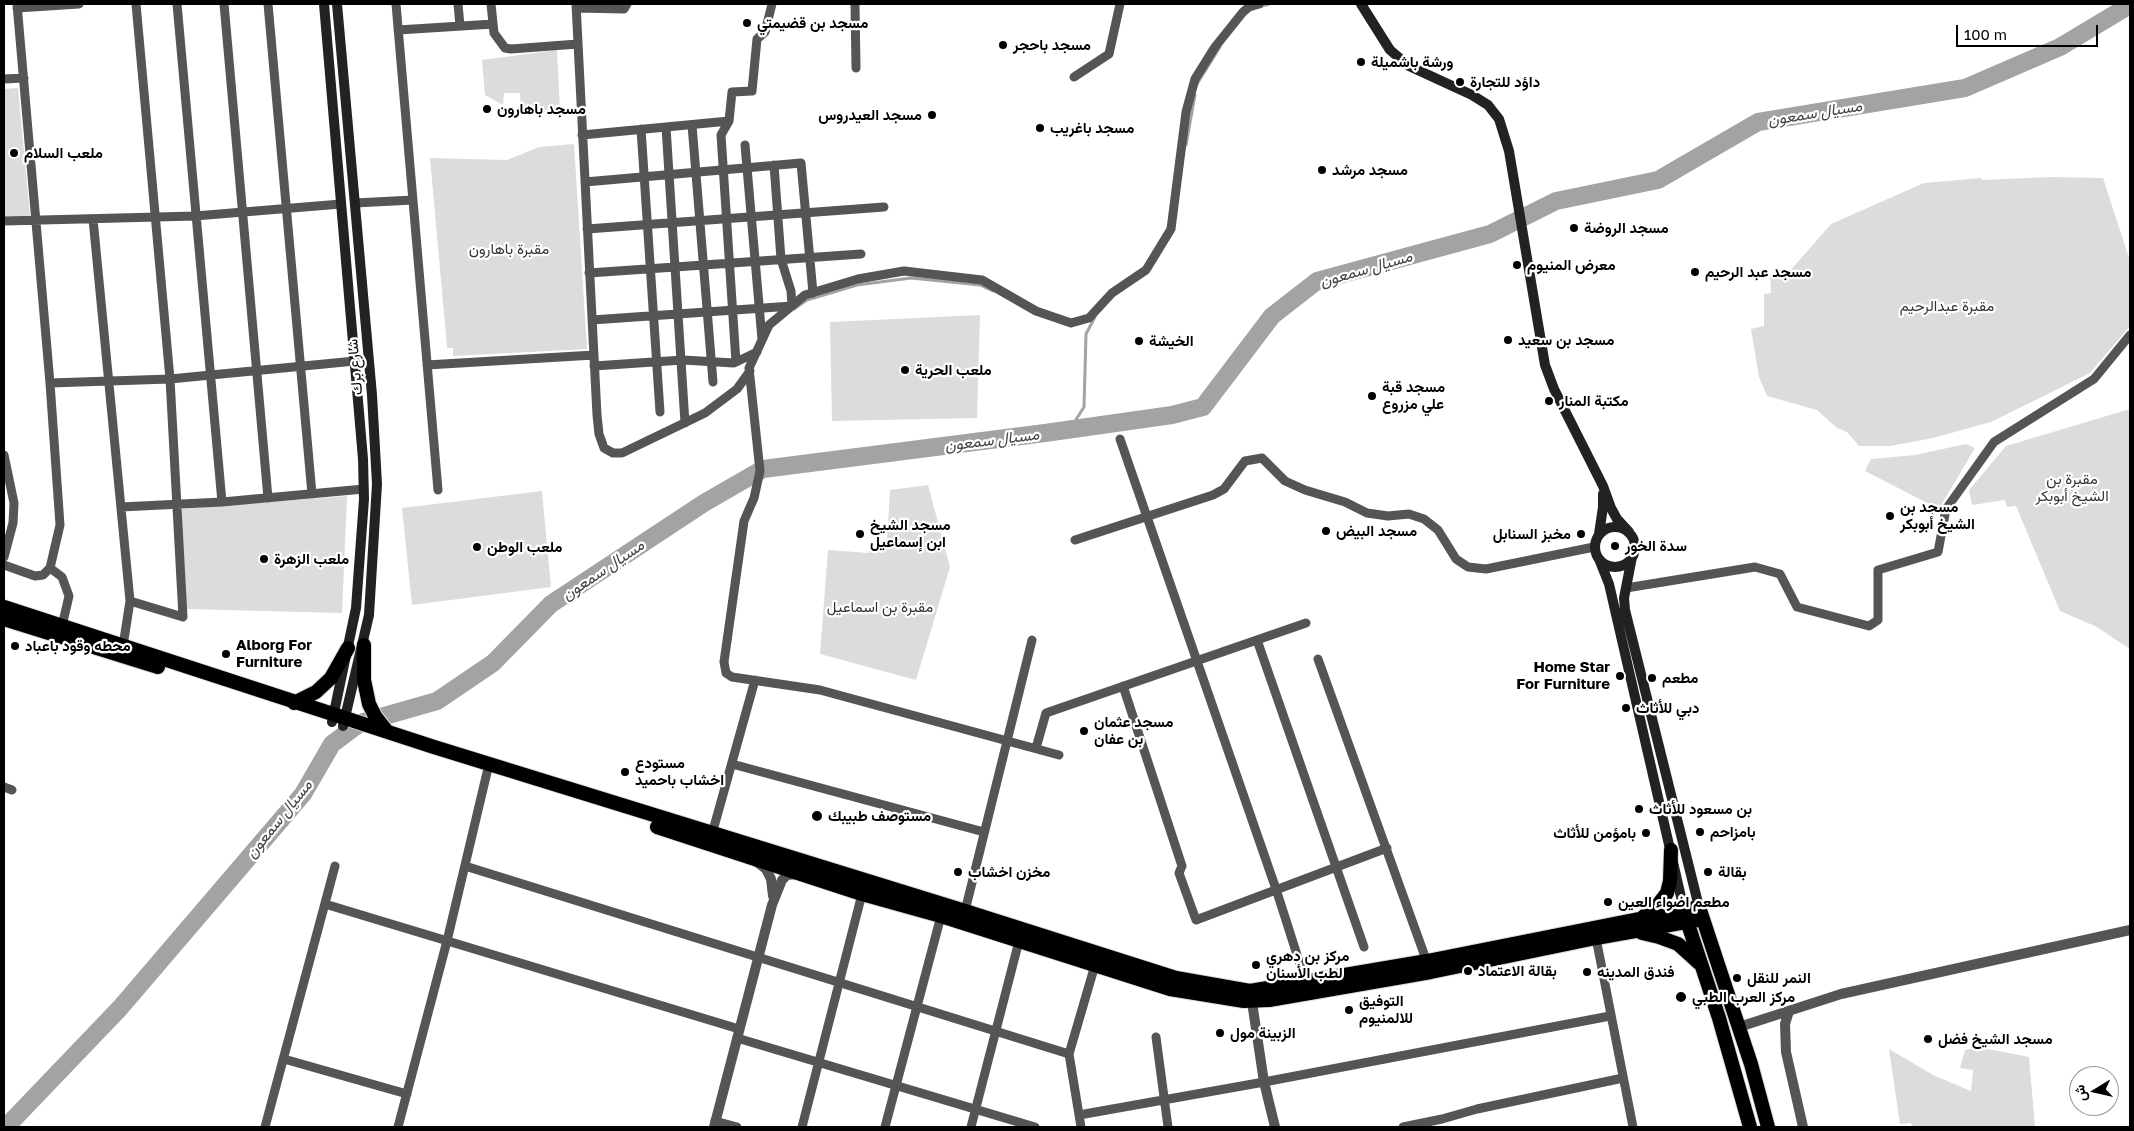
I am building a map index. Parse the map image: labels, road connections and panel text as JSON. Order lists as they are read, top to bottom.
{
  "streets": {
    "main road": ["شارع برك"]
  },
  "water": ["مسيال سمعون"],
  "parks": [
    "مقبرة باهارون",
    "مقبرة عبدالرحيم",
    "مقبرة بن الشيخ أبوبكر",
    "مقبرة بن اسماعيل"
  ],
  "places": [
    "مسجد بن قضيمتي",
    "مسجد باحجر",
    "ورشة باشميلة",
    "داؤد للتجارة",
    "مسجد باهارون",
    "مسجد العيدروس",
    "مسجد باغريب",
    "ملعب السلام",
    "مسجد مرشد",
    "مسجد الروضة",
    "معرض المنيوم",
    "مسجد عبد الرحيم",
    "مسجد بن سعيد",
    "الخيشة",
    "ملعب الحرية",
    "مسجد قبة علي مزروع",
    "مكتبة المنار",
    "مسجد بن الشيخ أبوبكر",
    "مسجد البيض",
    "مسجد الشيخ ابن إسماعيل",
    "مخبز السنابل",
    "سدة الخور",
    "ملعب الوطن",
    "ملعب الزهرة",
    "محطه وقود باعباد",
    "Alborg For Furniture",
    "Home Star For Furniture",
    "مطعم",
    "دبي للأثاث",
    "مسجد عثمان بن عفان",
    "مستودع اخشاب باحميد",
    "بن مسعود للأثاث",
    "مستوصف طبيبك",
    "بامزاحم",
    "بامؤمن للأثاث",
    "مخزن اخشاب",
    "بقالة",
    "مطعم اضواء العين",
    "مركز بن دهري لطب الأسنان",
    "بقالة الاعتماد",
    "فندق المدينه",
    "النمر للنقل",
    "مركز العرب الطبي",
    "التوفيق للالمنيوم",
    "الزبينة مول",
    "مسجد الشيخ فضل"
  ],
  "scale_bar": "100 m",
  "north": "left"
}
